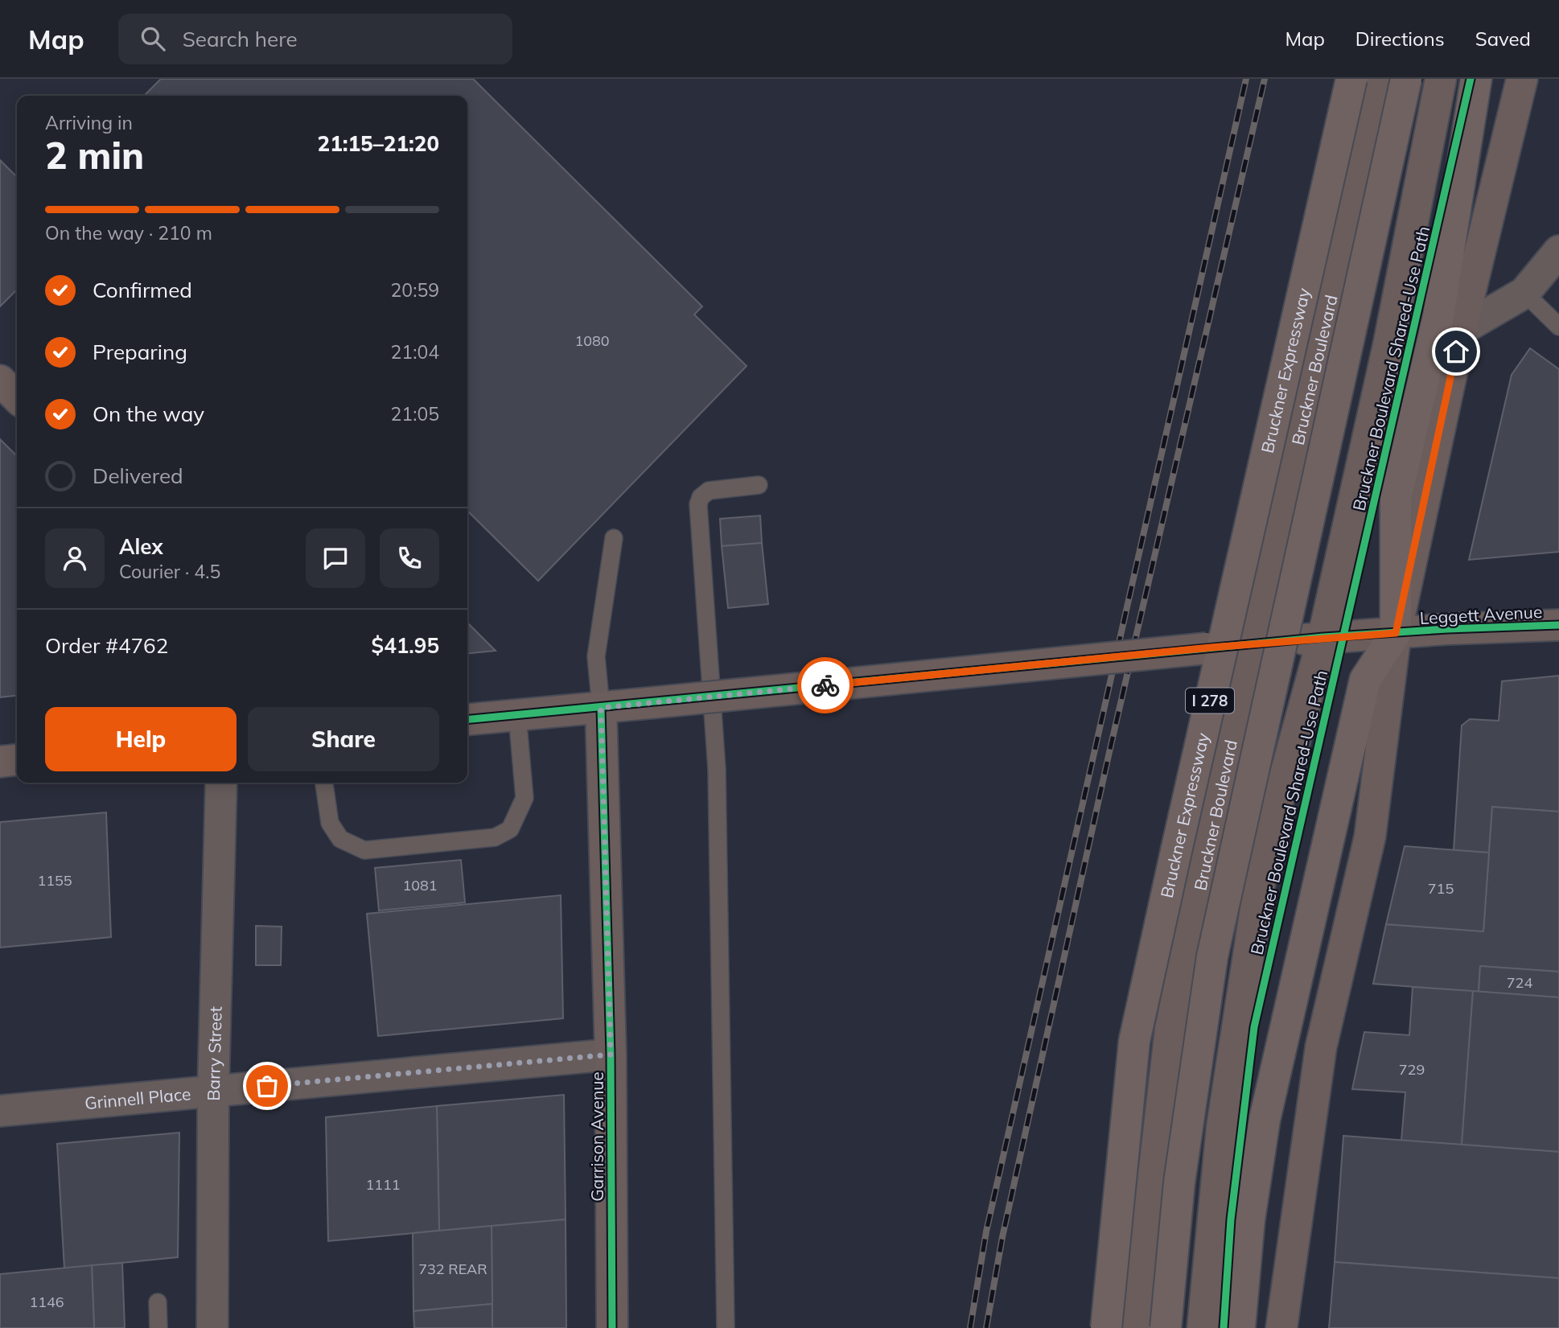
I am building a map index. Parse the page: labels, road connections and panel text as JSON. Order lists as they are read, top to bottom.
{
  "streets": {
    "highway": ["Bruckner Expressway", "I 278"],
    "main road": ["Bruckner Boulevard", "Leggett Avenue", "Garrison Avenue"],
    "street": ["Barry Street", "Grinnell Place"],
    "cycle path": ["Bruckner Boulevard Shared-Use Path"]
  },
  "crossings": [
    ["Bruckner Boulevard", "Leggett Avenue"],
    ["Leggett Avenue", "Garrison Avenue"],
    ["Barry Street", "Grinnell Place"],
    ["Grinnell Place", "Garrison Avenue"]
  ],
  "house_numbers": [
    "1080",
    "1155",
    "1081",
    "715",
    "724",
    "729",
    "1111",
    "732 REAR",
    "1146"
  ],
  "page": {
    "header": "Map",
    "search": "Search here",
    "nav": ["Map", "Directions", "Saved"],
    "heading": ["2 min", "Arriving in", "21:15–21:20"],
    "panel": [
      "Alex",
      "Courier · 4.5",
      "Order #4762",
      "$41.95"
    ],
    "bar": "On the way · 210 m",
    "list": [
      ["Confirmed", "20:59"],
      ["Preparing", "21:04"],
      ["On the way", "21:05"],
      "Delivered"
    ],
    "buttons": ["Help", "Share"]
  }
}
